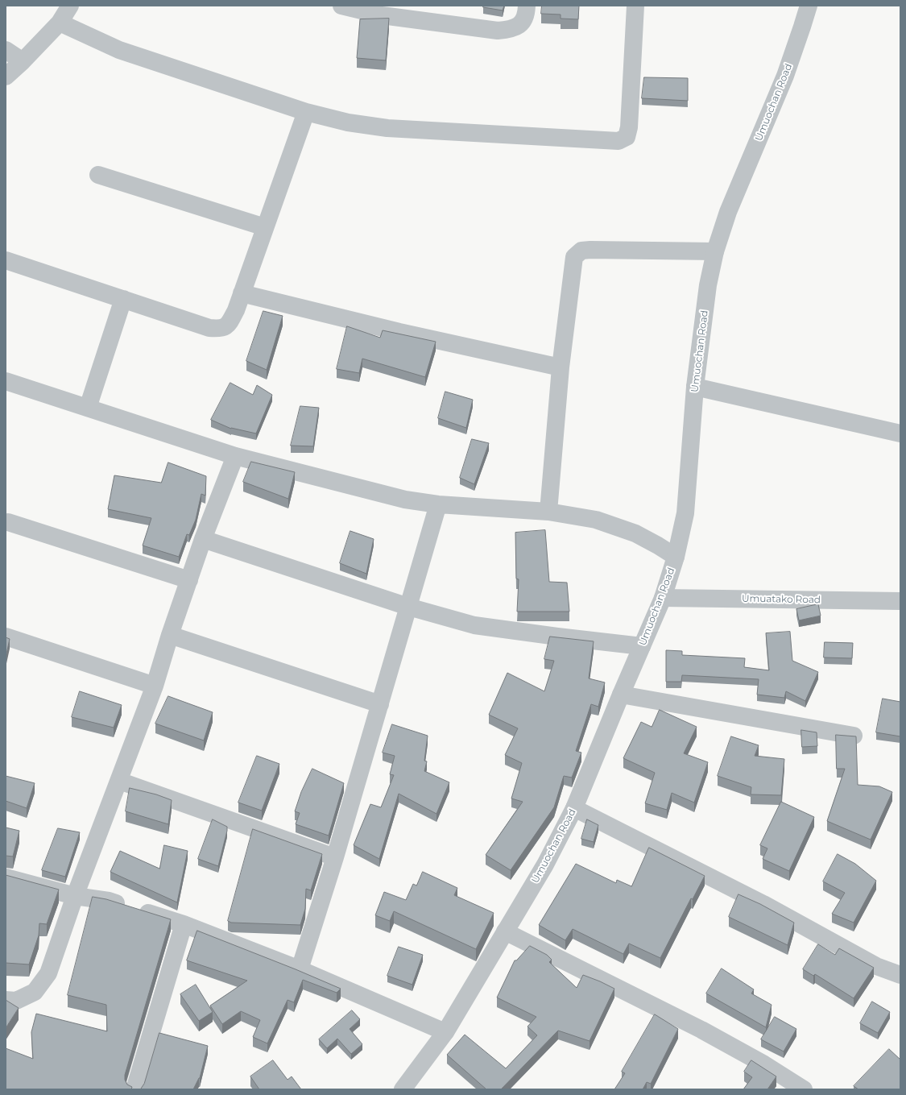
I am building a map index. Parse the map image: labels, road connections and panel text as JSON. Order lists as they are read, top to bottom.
{
  "streets": {
    "street": ["Umuochan Road", "Umuatako Road"]
  },
  "crossings": [
    ["Umuochan Road", "Umuatako Road"]
  ]
}
